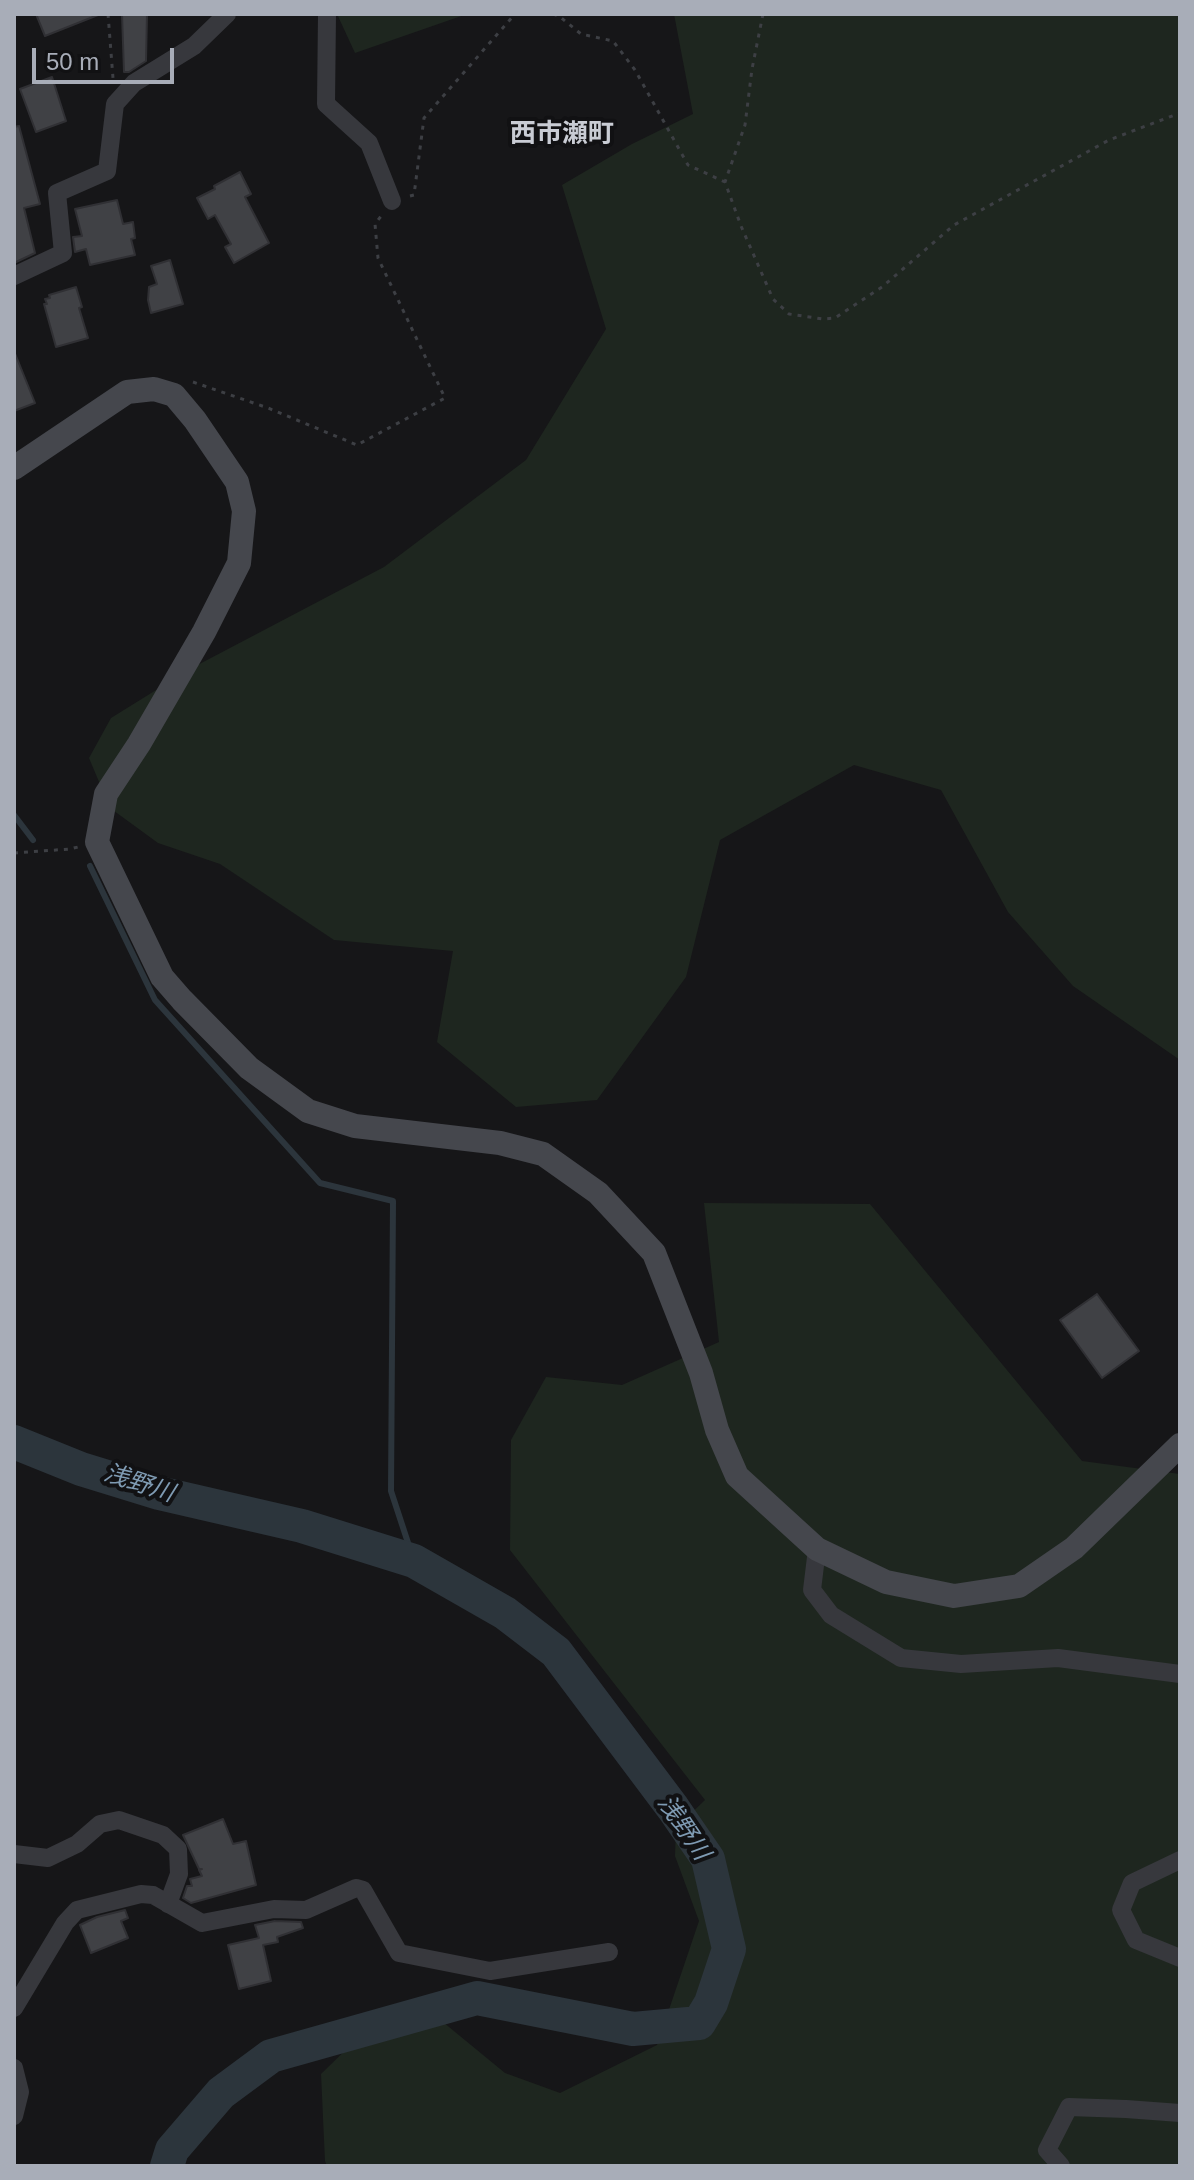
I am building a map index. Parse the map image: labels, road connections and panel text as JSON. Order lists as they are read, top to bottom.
{
  "districts": ["西市瀬町"],
  "water": ["浅野川"],
  "scale_bar": "50 m"
}
